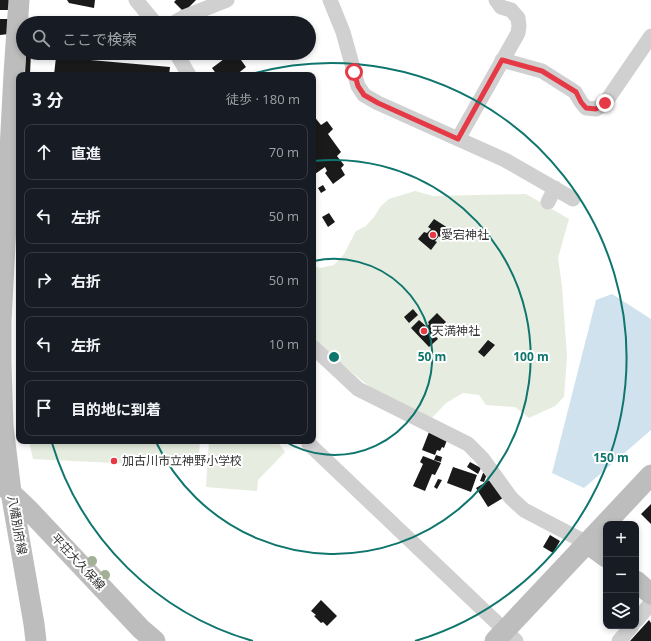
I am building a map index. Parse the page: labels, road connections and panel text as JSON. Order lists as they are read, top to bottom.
{
  "streets": {
    "main road": ["八幡別府線", "平荘大久保線"]
  },
  "crossings": [
    ["八幡別府線", "平荘大久保線"]
  ],
  "places": ["愛宕神社", "天満神社", "加古川市立神野小学校"],
  "page": {
    "search": "ここで検索",
    "heading": ["3 分", "徒歩 · 180 m"],
    "list": [
      ["直進", "70 m"],
      ["左折", "50 m"],
      ["右折", "50 m"],
      ["左折", "10 m"],
      "目的地に到着"
    ],
    "map_buttons": ["+", "−"]
  },
  "rings": ["50 m", "100 m", "150 m"]
}
